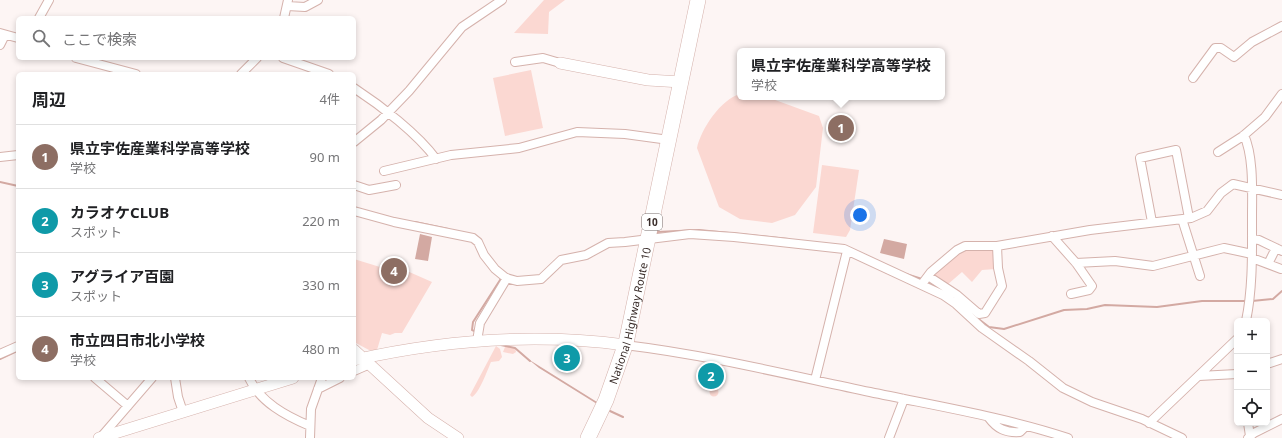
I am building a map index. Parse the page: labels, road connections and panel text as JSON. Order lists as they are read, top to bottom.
{
  "streets": {
    "highway": ["10", "National Highway Route 10"]
  },
  "page": {
    "search": "ここで検索",
    "popup": ["県立宇佐産業科学高等学校", "学校"],
    "heading": ["周辺", "4件"],
    "pins": [
      "1",
      "4",
      "3",
      "2"
    ],
    "list": [
      {
        "mark": "1",
        "name": "県立宇佐産業科学高等学校",
        "note": "学校",
        "value": "90 m"
      },
      {
        "mark": "2",
        "name": "カラオケCLUB",
        "note": "スポット",
        "value": "220 m"
      },
      {
        "mark": "3",
        "name": "アグライア百園",
        "note": "スポット",
        "value": "330 m"
      },
      {
        "mark": "4",
        "name": "市立四日市北小学校",
        "note": "学校",
        "value": "480 m"
      }
    ],
    "map_buttons": ["+", "−"]
  }
}
